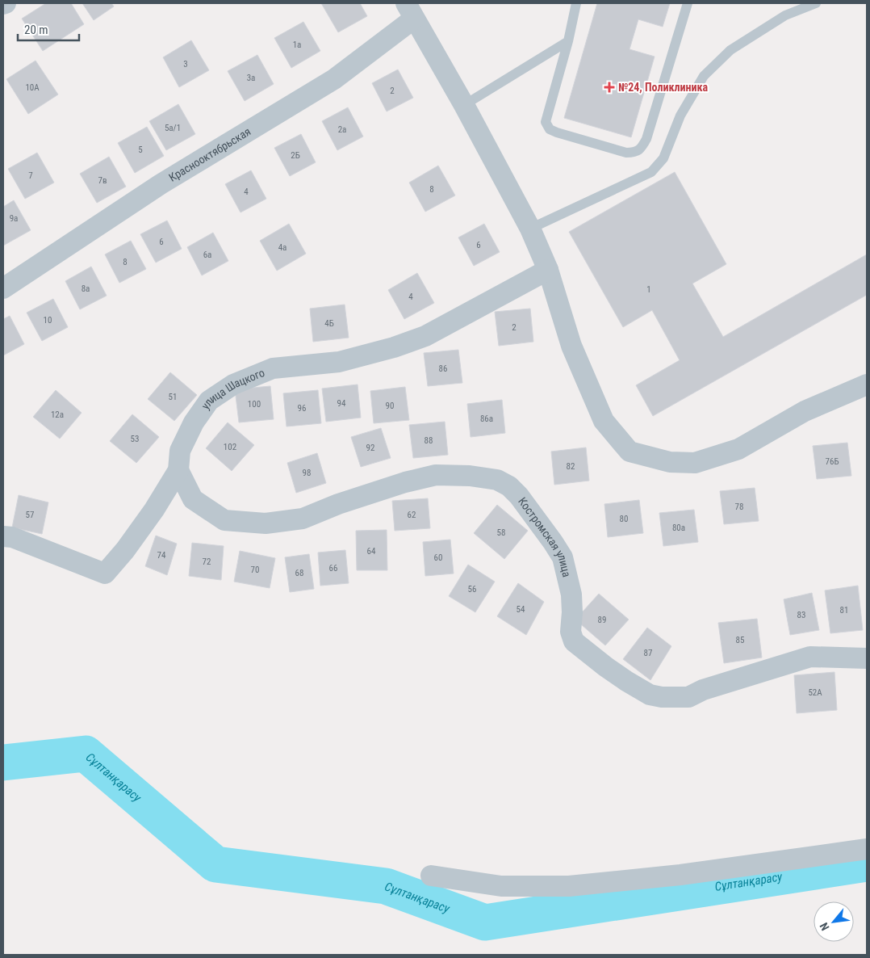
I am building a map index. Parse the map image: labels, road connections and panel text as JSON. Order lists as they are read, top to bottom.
{
  "streets": {
    "street": ["Краснооктябрьская", "улица Шацкого", "Костромская улица"]
  },
  "crossings": [
    ["улица Шацкого", "Костромская улица"]
  ],
  "water": ["Сұлтанқарасу"],
  "places": {
    "health": ["№24, Поликлиника"]
  },
  "house_numbers": [
    "1а",
    "3",
    "3а",
    "10А",
    "2",
    "5а/1",
    "2а",
    "5",
    "2Б",
    "7",
    "7в",
    "8",
    "4",
    "9а",
    "6",
    "6",
    "4а",
    "6а",
    "8",
    "8а",
    "1",
    "4",
    "10",
    "4Б",
    "2",
    "86",
    "51",
    "94",
    "100",
    "90",
    "96",
    "12а",
    "86а",
    "53",
    "88",
    "102",
    "92",
    "76Б",
    "82",
    "98",
    "78",
    "57",
    "62",
    "80",
    "80а",
    "58",
    "64",
    "74",
    "60",
    "72",
    "66",
    "70",
    "68",
    "56",
    "54",
    "81",
    "83",
    "89",
    "85",
    "87",
    "52А"
  ],
  "scale_bar": "20 m",
  "north": "bottom left"
}
